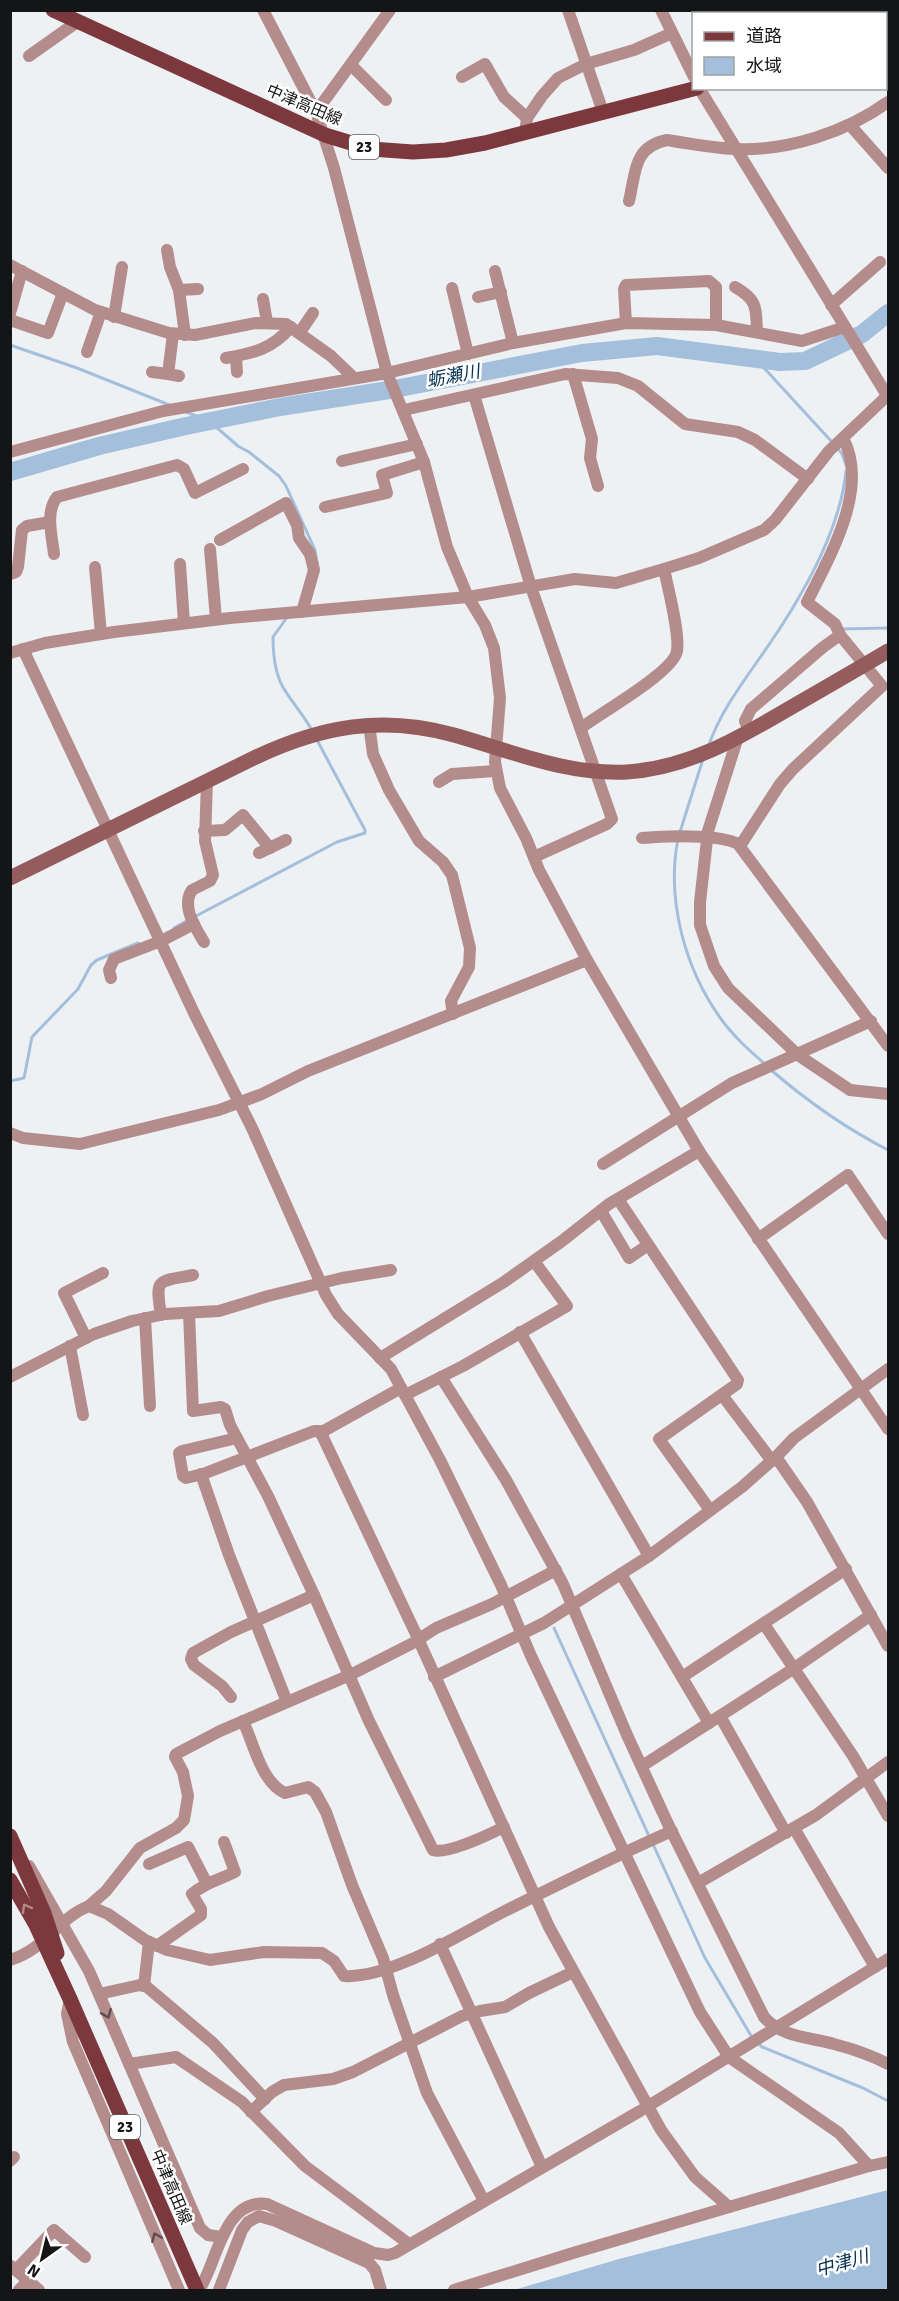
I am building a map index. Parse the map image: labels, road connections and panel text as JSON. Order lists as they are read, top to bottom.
{
  "streets": {
    "main road": ["中津高田線", "23"]
  },
  "water": ["蛎瀬川", "中津川"],
  "legend": ["道路", "水域"],
  "north": "bottom left"
}
